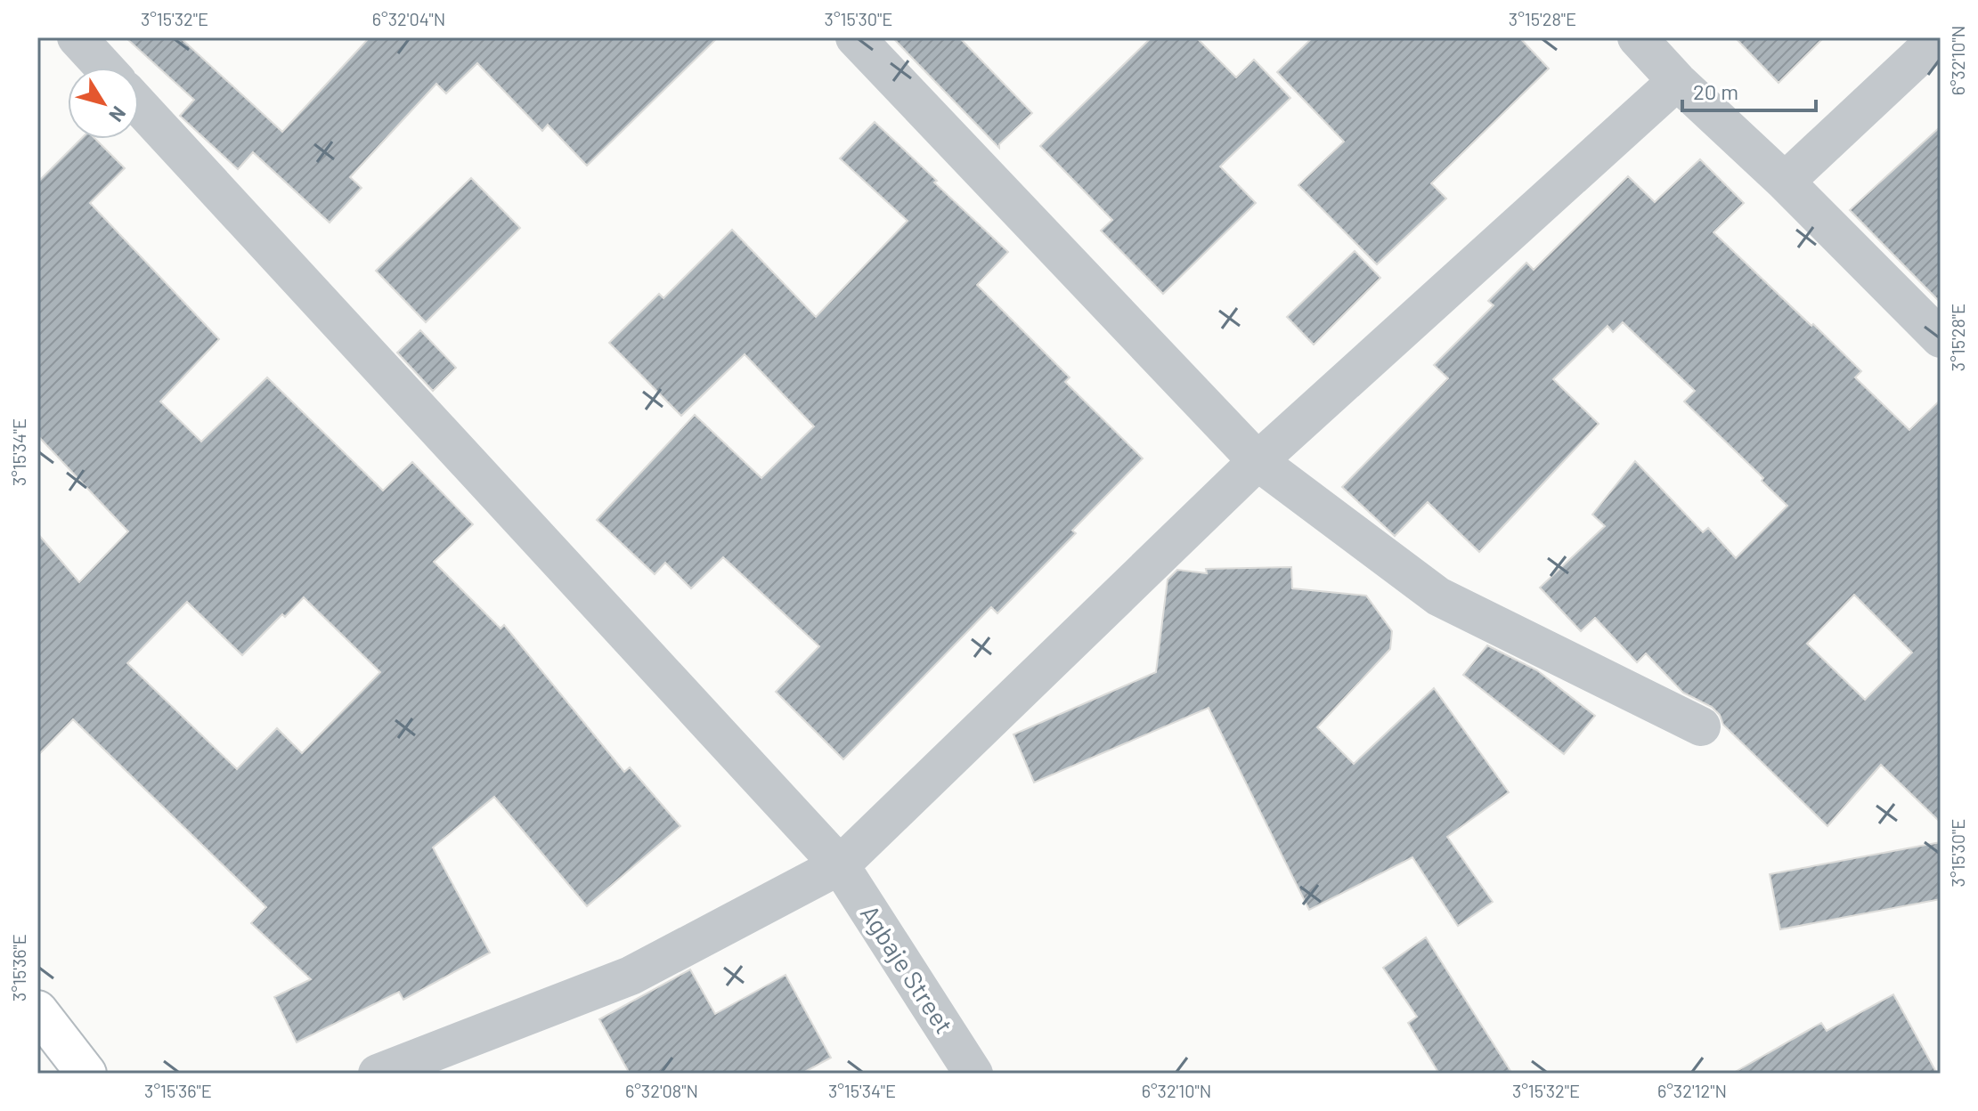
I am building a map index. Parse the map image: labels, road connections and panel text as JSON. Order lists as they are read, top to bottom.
{
  "streets": {
    "street": ["Agbaje Street"]
  },
  "scale_bar": "20 m",
  "north": "bottom right",
  "coordinates": [
    "3°15'32\"E",
    "6°32'04\"N",
    "3°15'30\"E",
    "3°15'28\"E",
    "6°32'10\"N",
    "3°15'34\"E",
    "3°15'36\"E",
    "6°32'08\"N",
    "6°32'12\"N"
  ]
}
